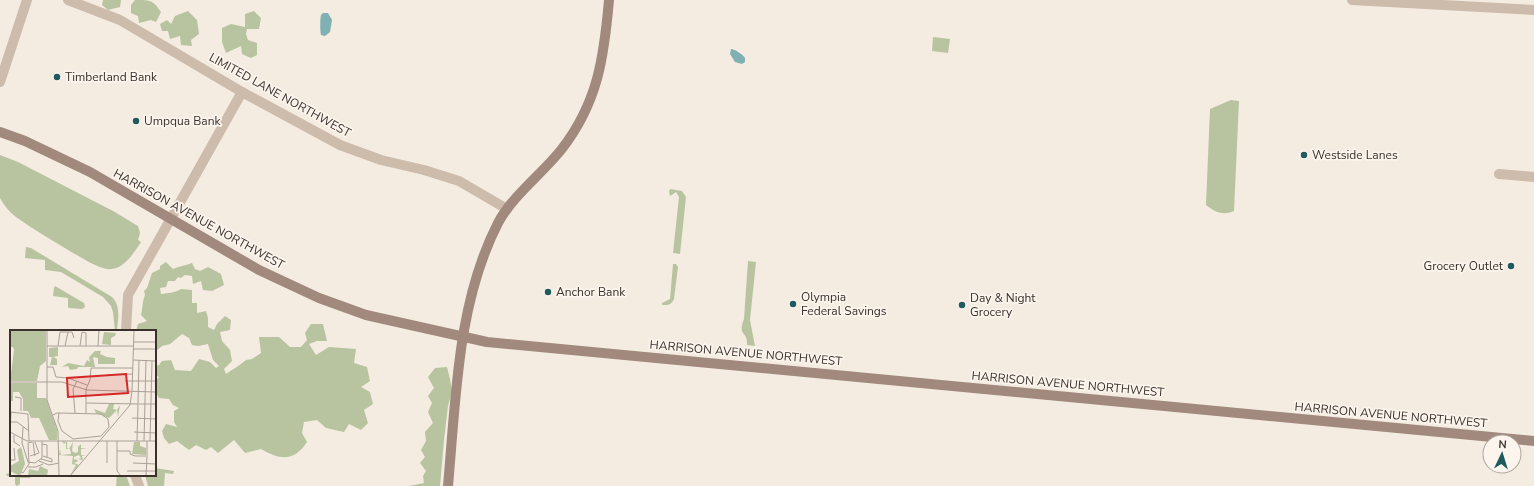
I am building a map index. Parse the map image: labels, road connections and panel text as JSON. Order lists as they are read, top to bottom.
{
  "streets": {
    "main road": ["HARRISON AVENUE NORTHWEST"],
    "street": ["LIMITED LANE NORTHWEST"]
  },
  "places": [
    "Timberland Bank",
    "Umpqua Bank",
    "Westside Lanes",
    "Grocery Outlet",
    "Anchor Bank",
    "Olympia Federal Savings",
    "Day & Night Grocery"
  ],
  "north": "top"
}
